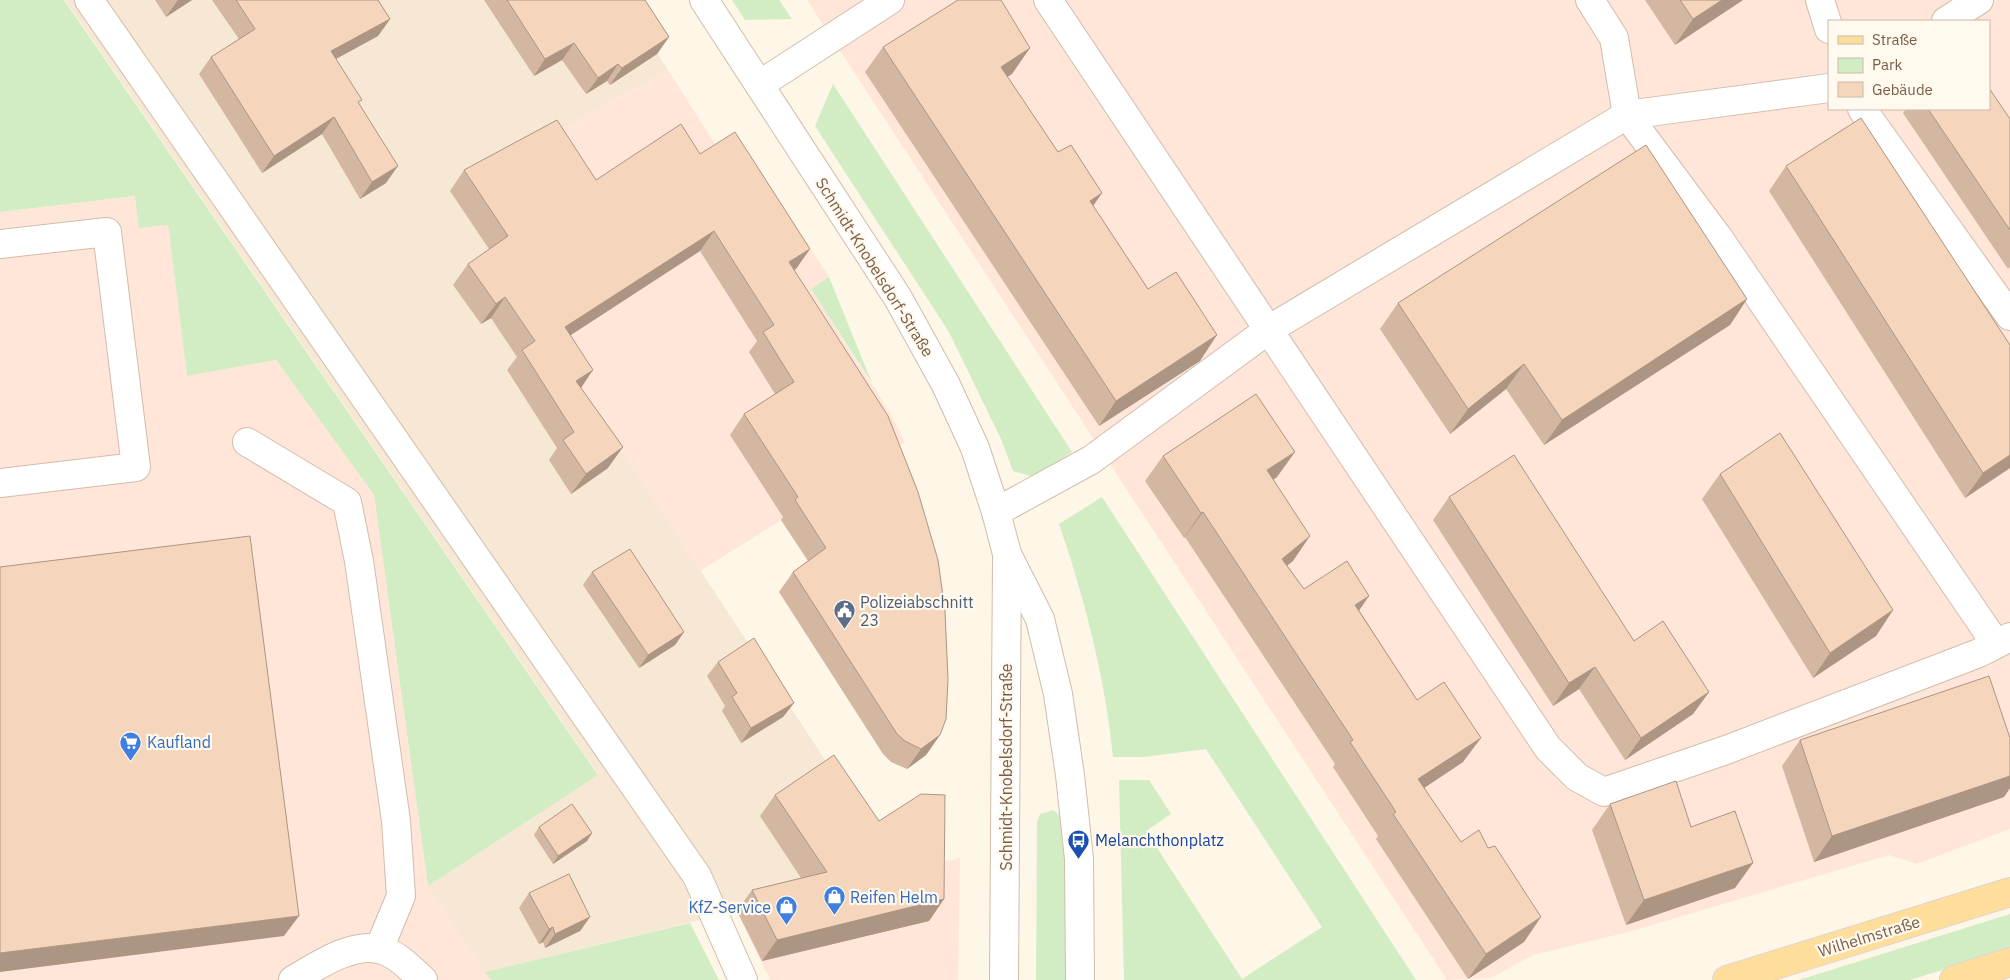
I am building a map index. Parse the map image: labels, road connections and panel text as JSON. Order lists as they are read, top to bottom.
{
  "streets": {
    "main road": ["Wilhelmstraße"],
    "street": ["Schmidt-Knobelsdorf-Straße"]
  },
  "places": {
    "public building": ["Polizeiabschnitt 23"],
    "supermarket": ["Kaufland"],
    "bus stop": ["Melanchthonplatz"],
    "shop": ["Reifen Helm", "KfZ-Service"]
  },
  "legend": ["Straße", "Park", "Gebäude"]
}
